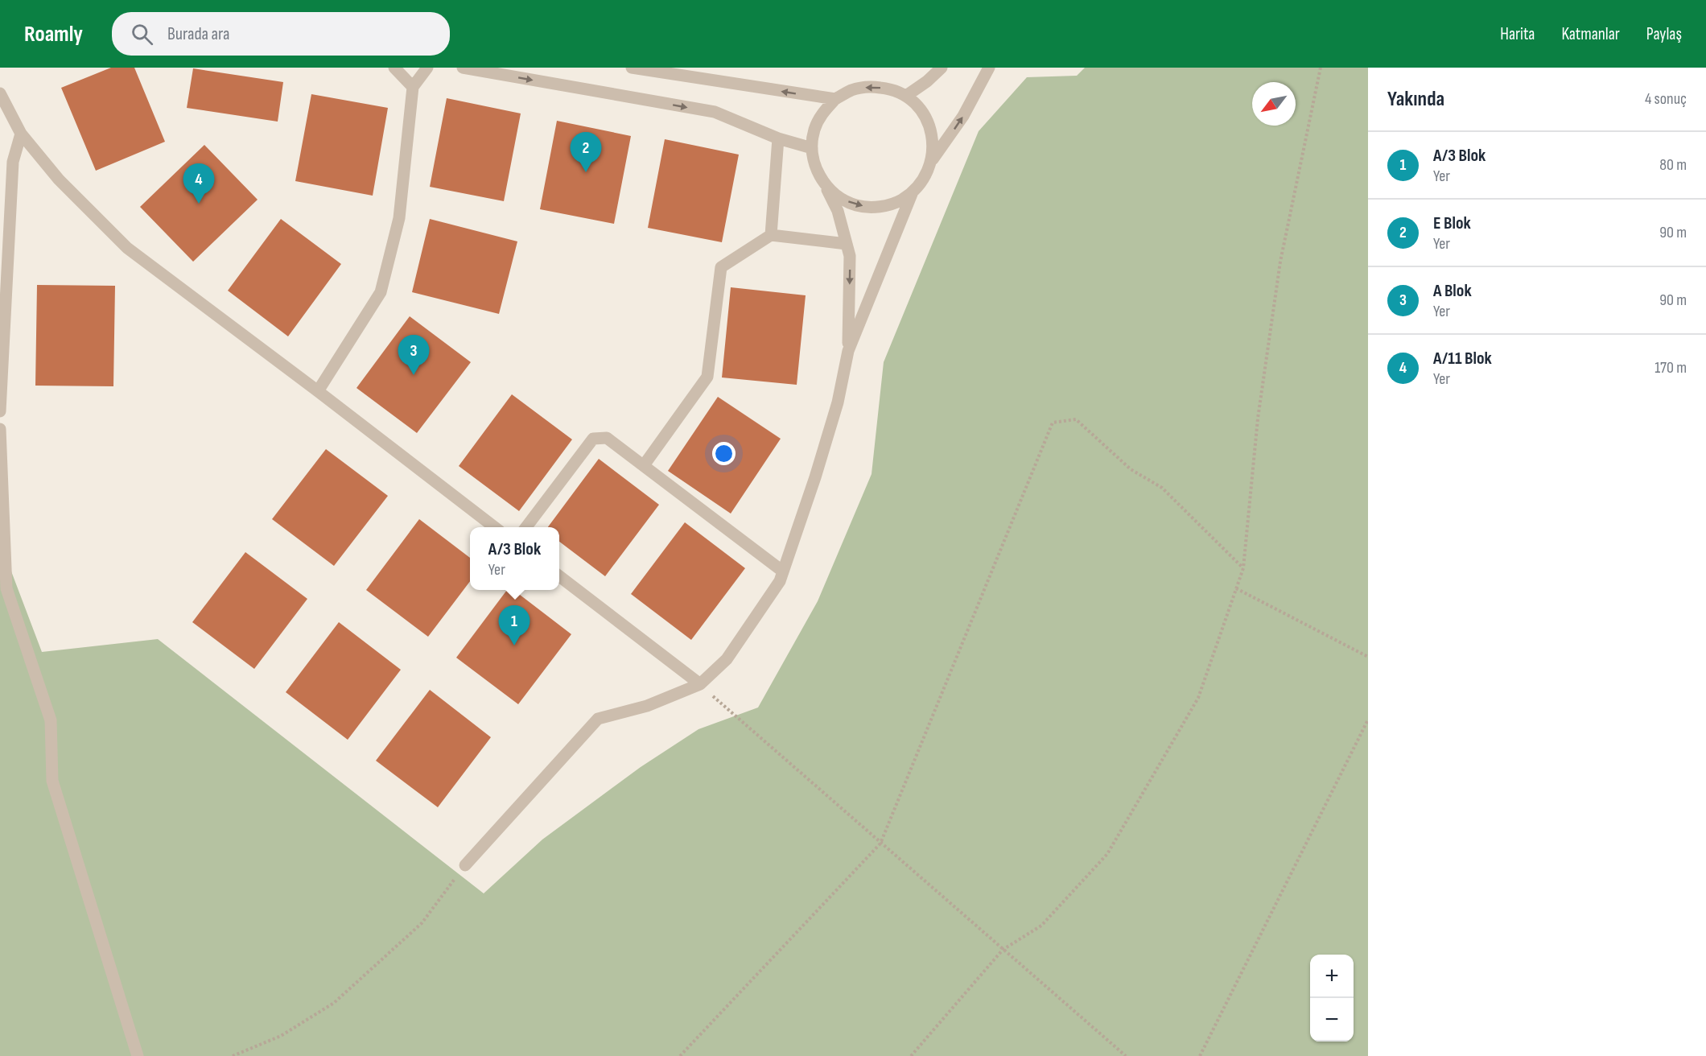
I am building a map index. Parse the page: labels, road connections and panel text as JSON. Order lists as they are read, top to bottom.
{
  "north": "bottom left",
  "page": {
    "header": "Roamly",
    "search": "Burada ara",
    "nav": ["Harita", "Katmanlar", "Paylaş"],
    "heading": ["Yakında", "4 sonuç"],
    "list": [
      {
        "mark": "1",
        "name": "A/3 Blok",
        "note": "Yer",
        "value": "80 m"
      },
      {
        "mark": "2",
        "name": "E Blok",
        "note": "Yer",
        "value": "90 m"
      },
      {
        "mark": "3",
        "name": "A Blok",
        "note": "Yer",
        "value": "90 m"
      },
      {
        "mark": "4",
        "name": "A/11 Blok",
        "note": "Yer",
        "value": "170 m"
      }
    ],
    "pins": [
      "2",
      "4",
      "3",
      "1"
    ],
    "popup": ["A/3 Blok", "Yer"],
    "map_buttons": ["+", "−"]
  }
}
